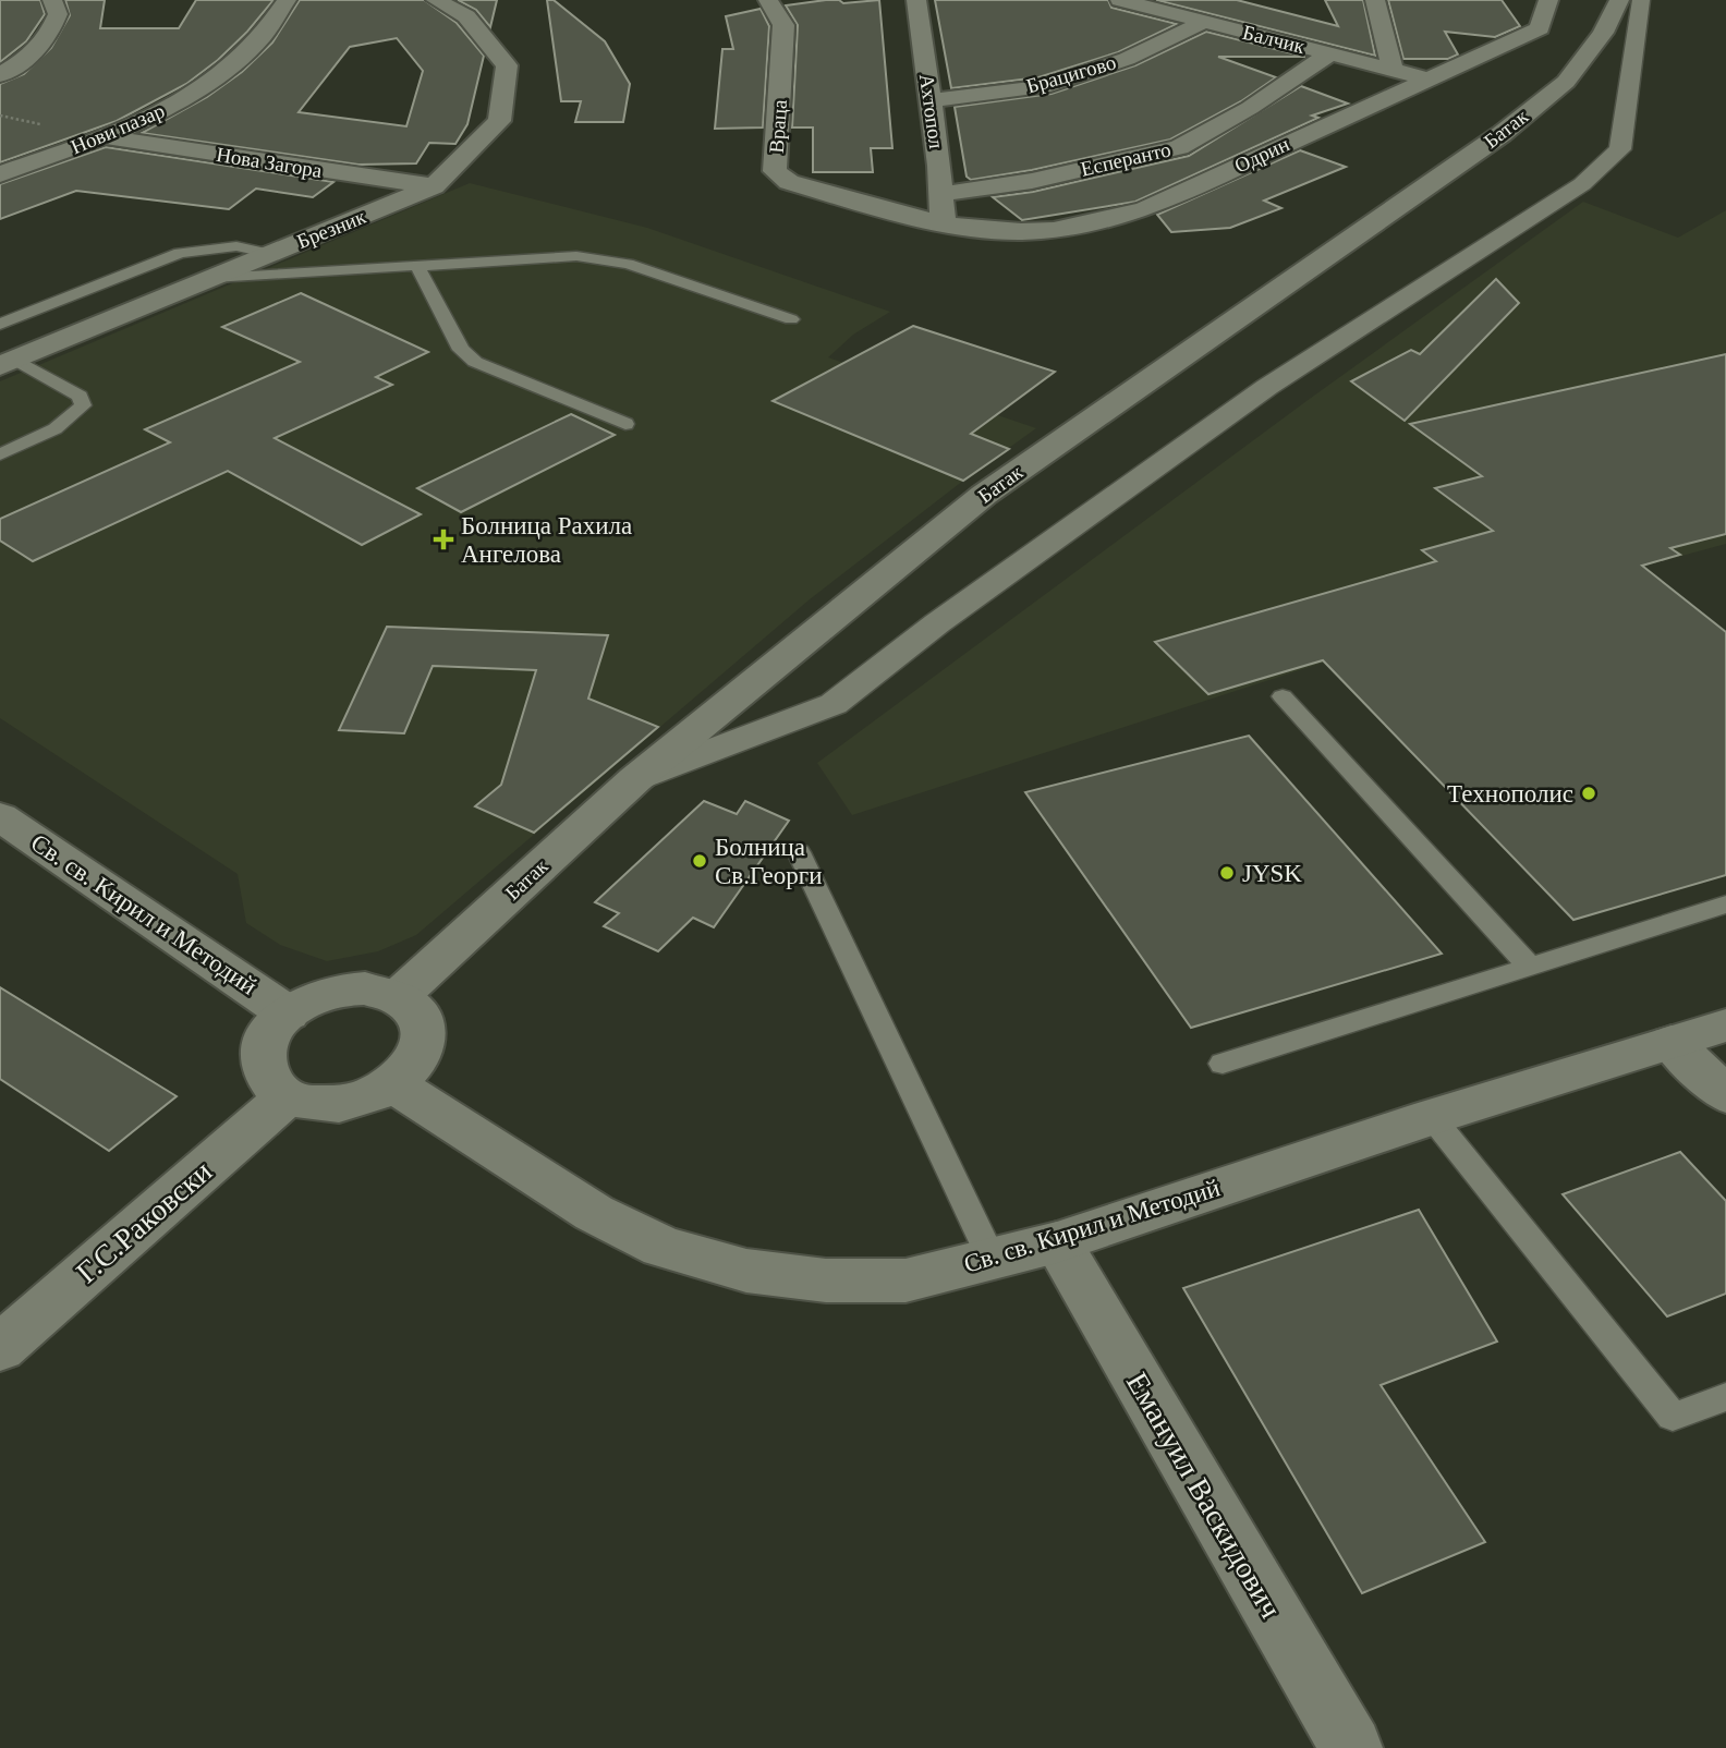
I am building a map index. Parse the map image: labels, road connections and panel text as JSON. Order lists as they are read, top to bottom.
{
  "streets": {
    "street": [
      "Балчик",
      "Брацигово",
      "Ахтопол",
      "Враца",
      "Нови пазар",
      "Батак",
      "Одрин",
      "Есперанто",
      "Нова Загора",
      "Брезник",
      "Св. св. Кирил и Методий",
      "Г.С.Раковски",
      "Емануил Васкидович"
    ]
  },
  "crossings": [
    ["Балчик", "Брацигово"],
    ["Балчик", "Одрин"],
    ["Балчик", "Есперанто"],
    ["Брацигово", "Ахтопол"],
    ["Ахтопол", "Враца"],
    ["Ахтопол", "Одрин"],
    ["Ахтопол", "Есперанто"],
    ["Враца", "Одрин"],
    ["Нови пазар", "Нова Загора"],
    ["Батак", "Св. св. Кирил и Методий"],
    ["Батак", "Г.С.Раковски"],
    ["Нова Загора", "Брезник"],
    ["Св. св. Кирил и Методий", "Г.С.Раковски"],
    ["Св. св. Кирил и Методий", "Емануил Васкидович"]
  ],
  "places": {
    "health": ["Болница Рахила Ангелова"],
    "other": ["Технополис", "Болница Св.Георги", "JYSK"]
  }
}
